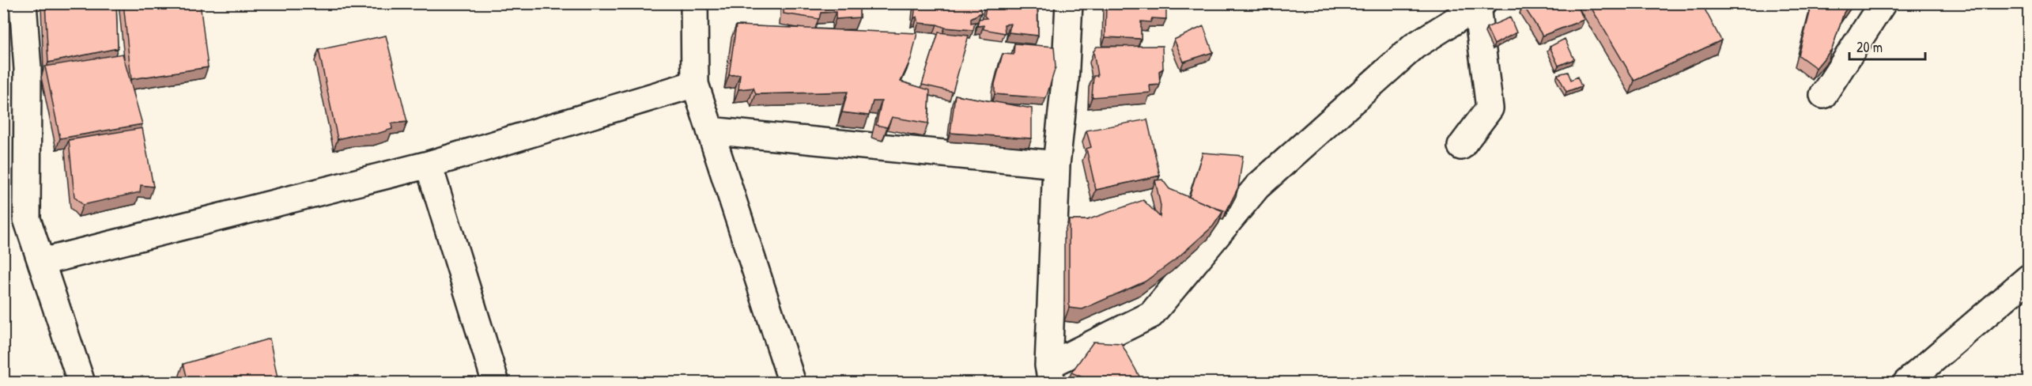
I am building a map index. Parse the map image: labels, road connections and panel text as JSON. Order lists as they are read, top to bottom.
{
  "scale_bar": "20 m"
}
